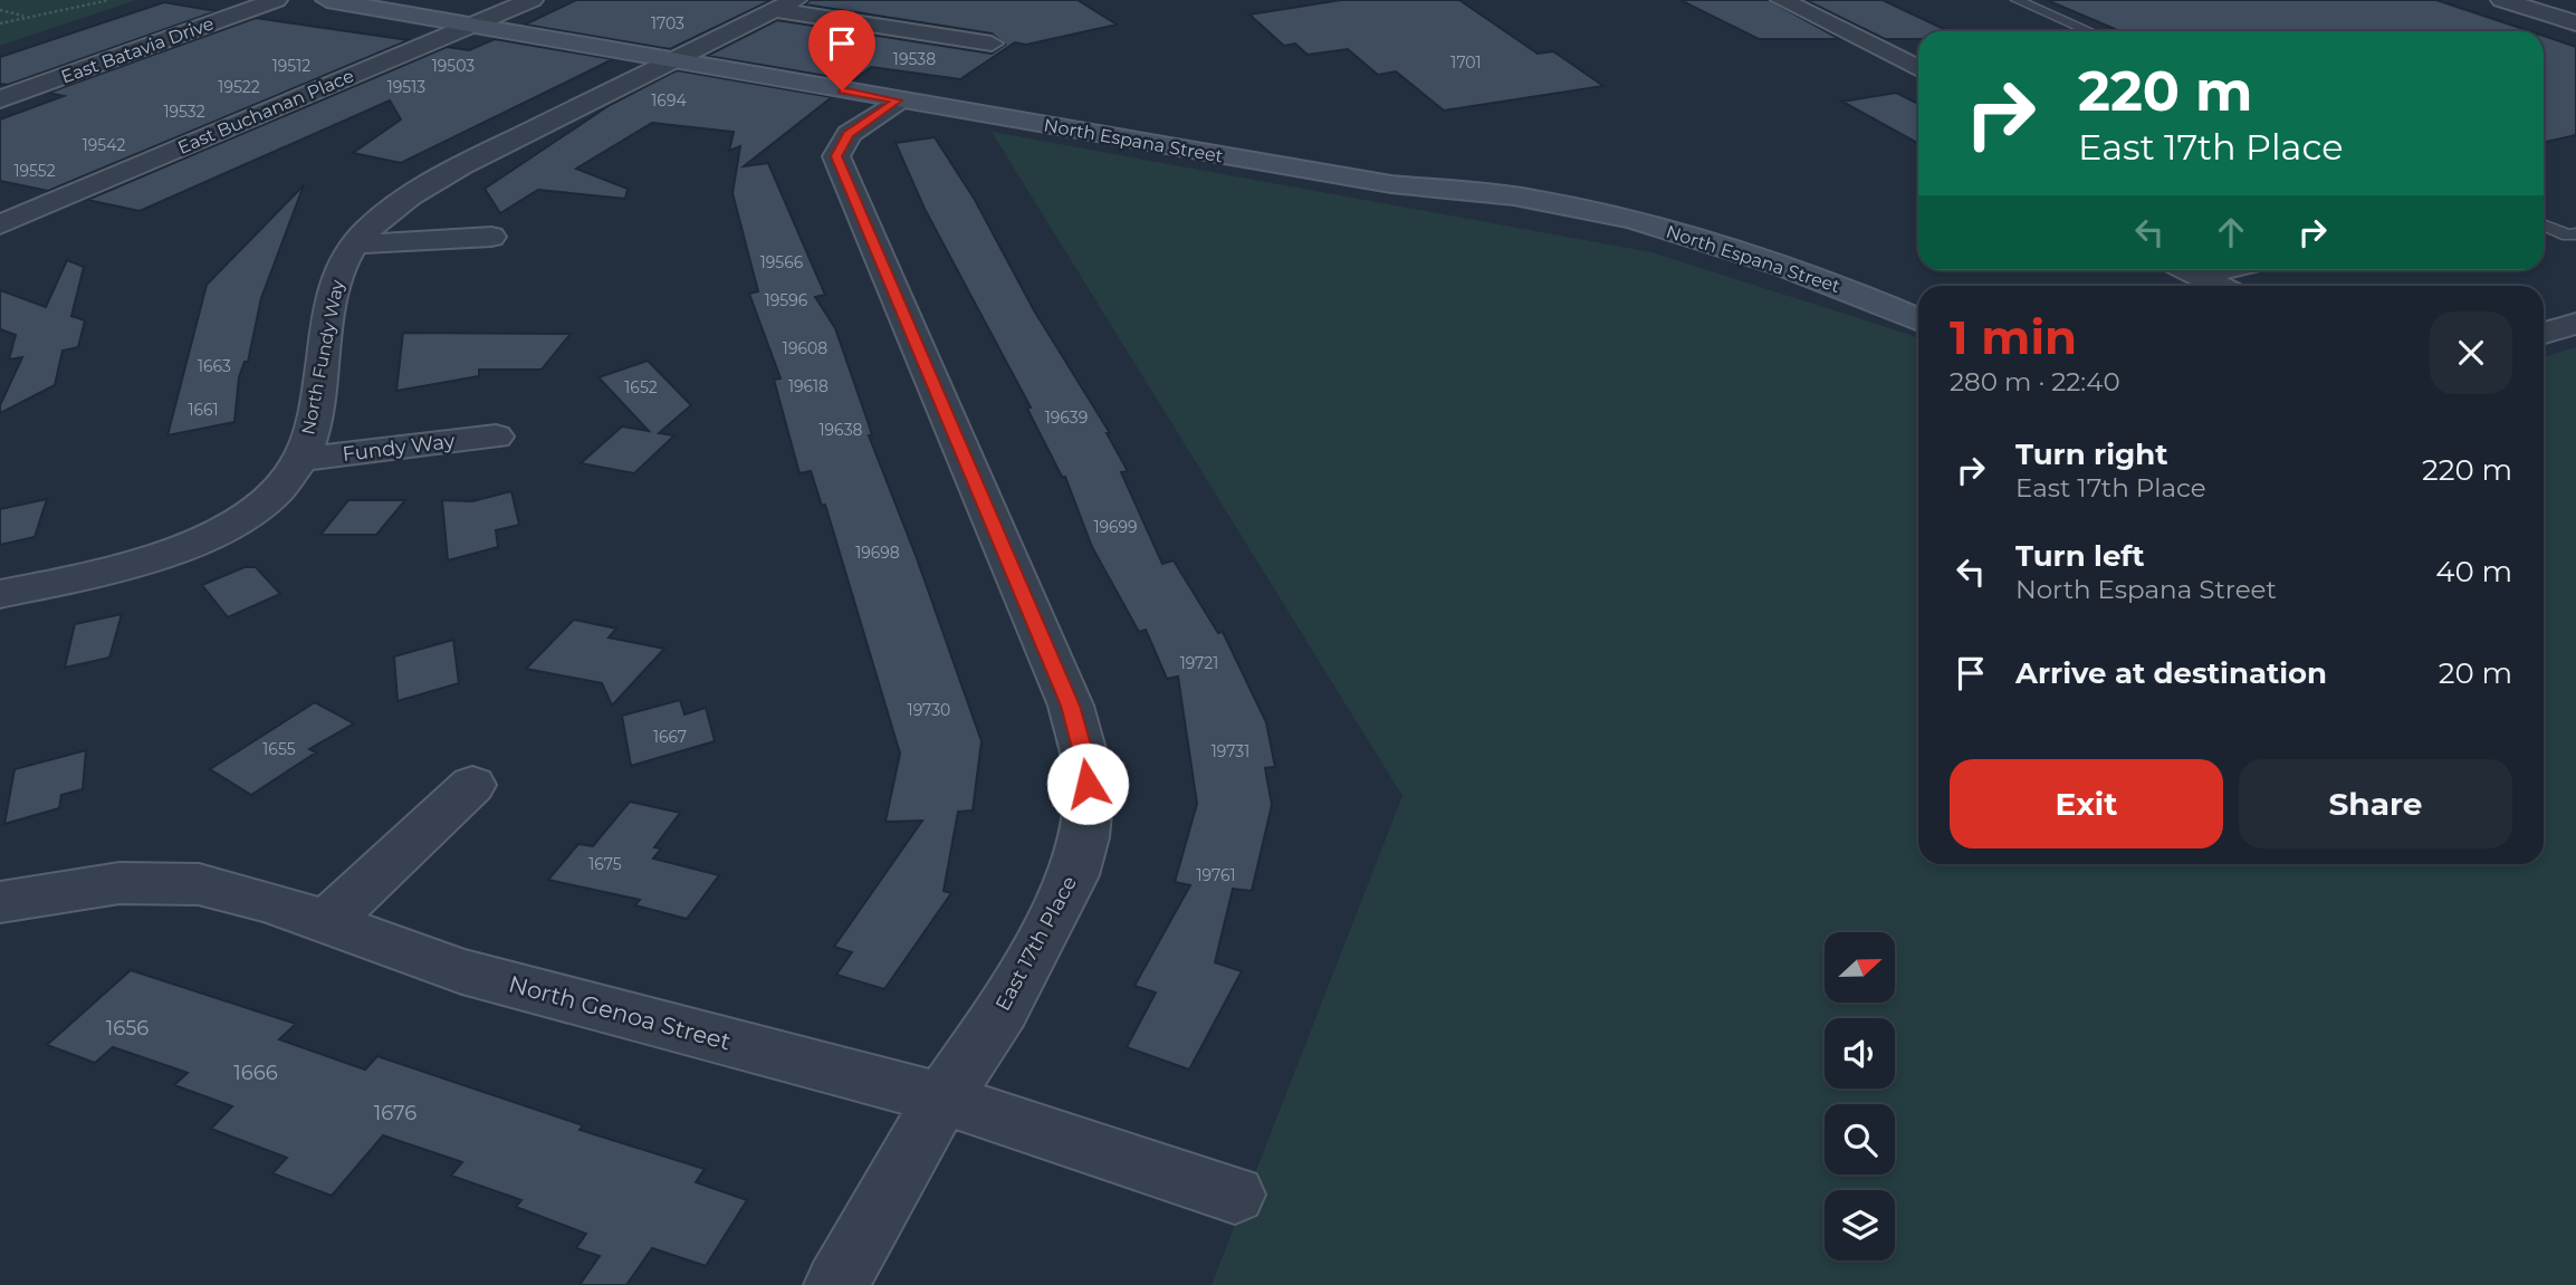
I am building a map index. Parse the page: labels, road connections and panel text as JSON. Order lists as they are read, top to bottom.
{
  "streets": {
    "street": [
      "East Batavia Drive",
      "East Buchanan Place",
      "North Espana Street",
      "North Fundy Way",
      "Fundy Way",
      "East 17th Place",
      "North Genoa Street"
    ]
  },
  "crossings": [
    ["East Buchanan Place", "North Espana Street"],
    ["North Espana Street", "North Fundy Way"],
    ["North Espana Street", "East 17th Place"],
    ["North Fundy Way", "Fundy Way"],
    ["East 17th Place", "North Genoa Street"]
  ],
  "house_numbers": [
    "1703",
    "19538",
    "1701",
    "19512",
    "19503",
    "19522",
    "19513",
    "1694",
    "19532",
    "19542",
    "19552",
    "19566",
    "19596",
    "19608",
    "1663",
    "19618",
    "1652",
    "1661",
    "19639",
    "19638",
    "19699",
    "19698",
    "19721",
    "19730",
    "1667",
    "1655",
    "19731",
    "1675",
    "19761",
    "1656",
    "1666",
    "1676"
  ],
  "north": "right",
  "page": {
    "turn": ["220 m", "East 17th Place"],
    "heading": ["1 min", "280 m · 22:40"],
    "list": [
      {
        "name": "Turn right",
        "note": "East 17th Place",
        "value": "220 m"
      },
      {
        "name": "Turn left",
        "note": "North Espana Street",
        "value": "40 m"
      },
      {
        "name": "Arrive at destination",
        "value": "20 m"
      }
    ],
    "buttons": ["Exit", "Share"]
  }
}
